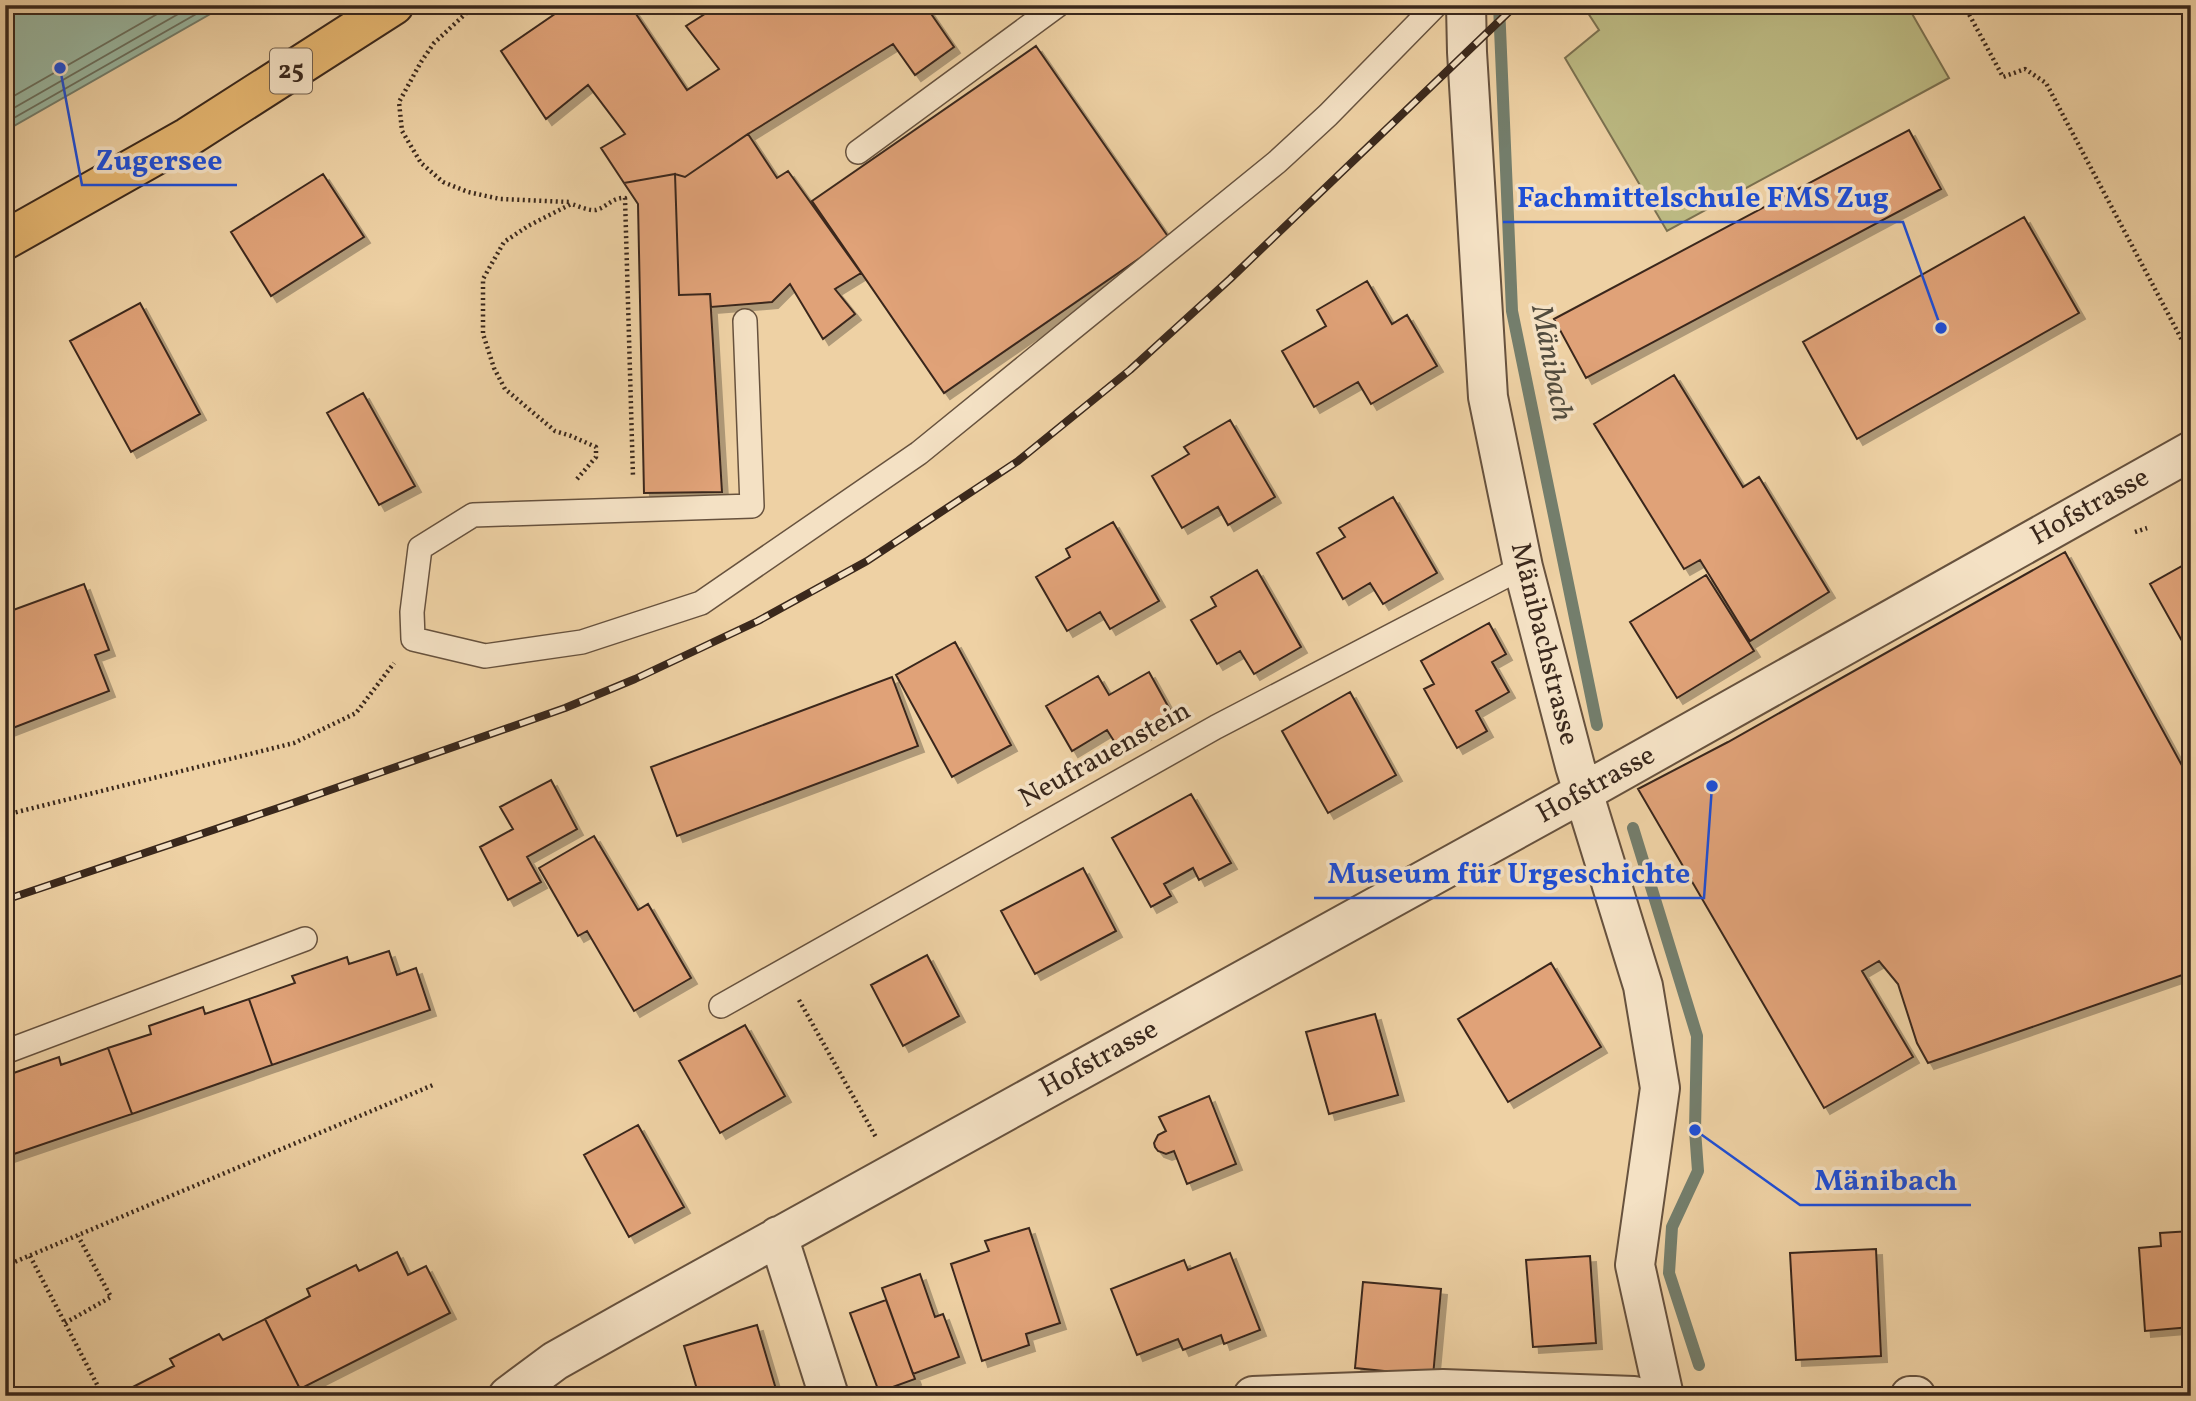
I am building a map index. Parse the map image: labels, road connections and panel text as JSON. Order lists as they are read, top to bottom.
{
  "streets": {
    "main road": ["25"],
    "street": ["Hofstrasse", "Mänibachstrasse"],
    "lane": ["Neufrauenstein"]
  },
  "crossings": [
    ["Hofstrasse", "Mänibachstrasse"],
    ["Mänibachstrasse", "Neufrauenstein"]
  ],
  "water": ["Mänibach"],
  "places": [
    "Zugersee",
    "Fachmittelschule FMS Zug",
    "Museum für Urgeschichte",
    "Mänibach"
  ]
}
